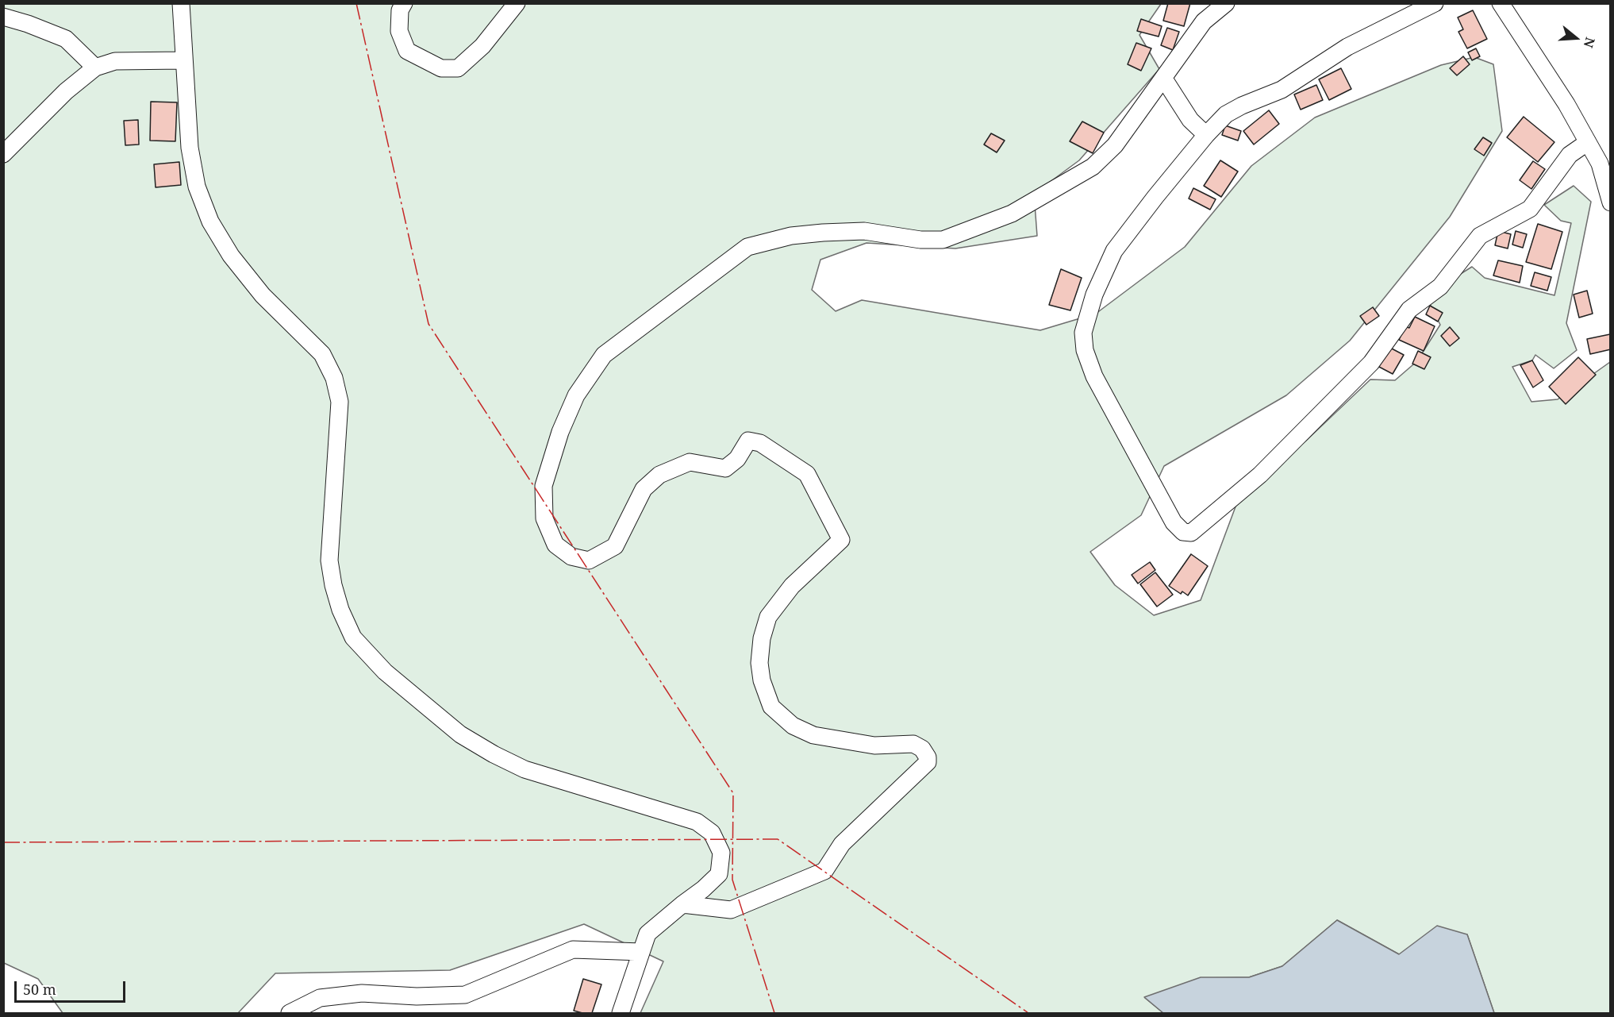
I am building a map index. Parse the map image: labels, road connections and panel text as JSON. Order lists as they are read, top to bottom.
{
  "scale_bar": "50 m",
  "north": "right"
}
